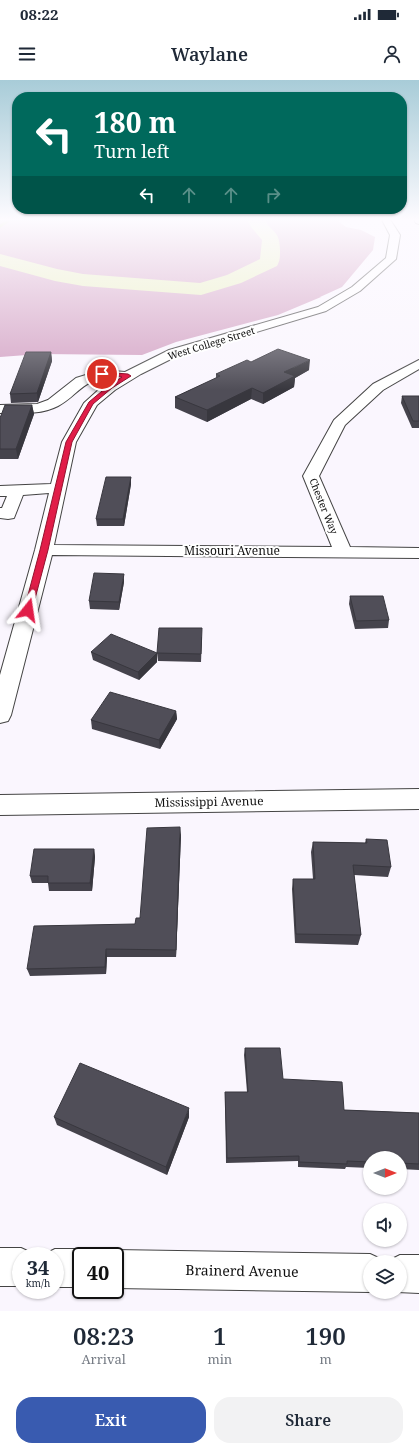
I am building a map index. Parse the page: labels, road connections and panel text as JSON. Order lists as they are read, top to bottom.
{
  "streets": {
    "street": [
      "West College Street",
      "Chester Way",
      "Missouri Avenue",
      "Mississippi Avenue",
      "Brainerd Avenue"
    ]
  },
  "crossings": [
    ["West College Street", "Missouri Avenue"],
    ["Chester Way", "Missouri Avenue"]
  ],
  "north": "right",
  "page": {
    "status": "08:22",
    "header": "Waylane",
    "turn": ["180 m", "Turn left"],
    "speed": "34 km/h",
    "limit": "40",
    "eta": [
      "08:23",
      "Arrival",
      "1",
      "min",
      "190",
      "m"
    ],
    "buttons": ["Exit", "Share"]
  }
}
